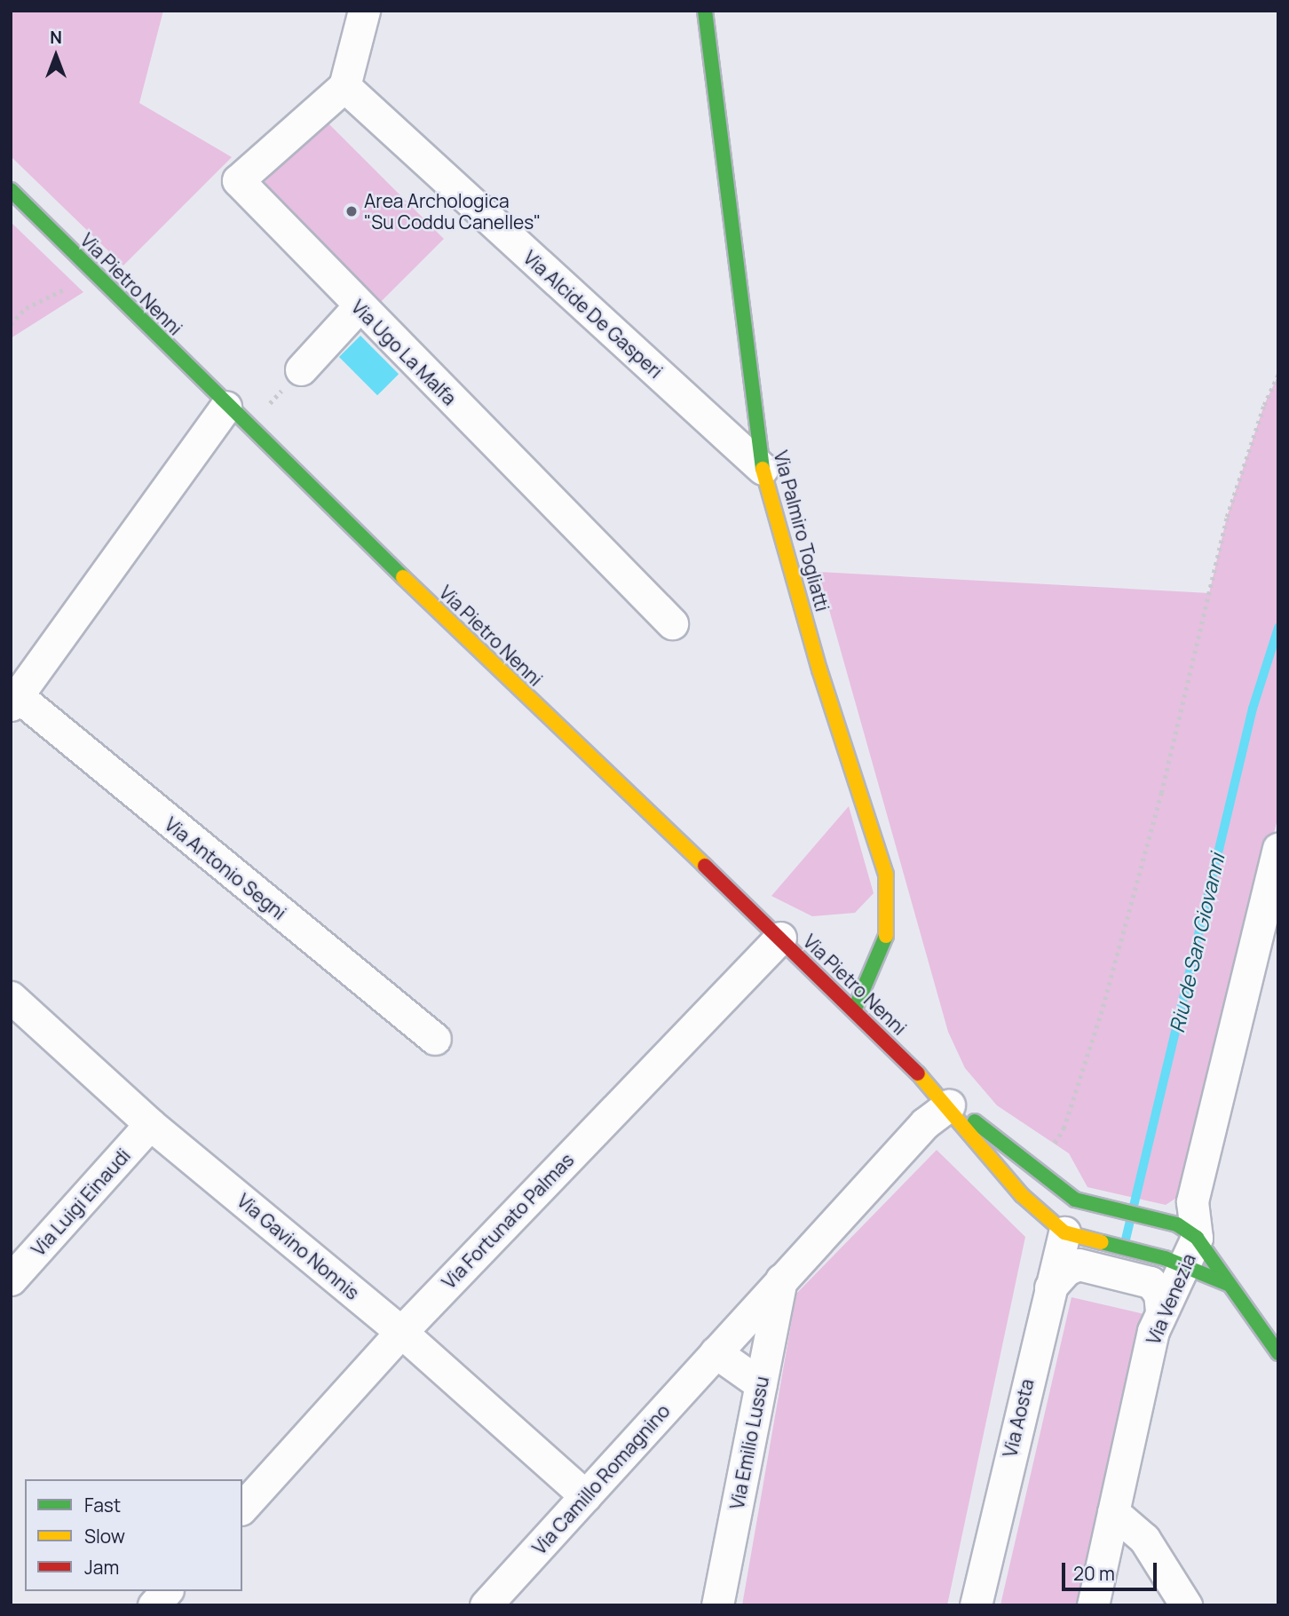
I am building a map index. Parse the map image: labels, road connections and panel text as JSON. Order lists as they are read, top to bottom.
{
  "streets": {
    "street": [
      "Via Pietro Nenni",
      "Via Alcide De Gasperi",
      "Via Ugo La Malfa",
      "Via Palmiro Togliatti",
      "Via Antonio Segni",
      "Via Luigi Einaudi",
      "Via Fortunato Palmas",
      "Via Gavino Nonnis",
      "Via Venezia",
      "Via Aosta",
      "Via Emilio Lussu",
      "Via Camillo Romagnino"
    ]
  },
  "crossings": [
    ["Via Pietro Nenni", "Via Palmiro Togliatti"],
    ["Via Pietro Nenni", "Via Antonio Segni"],
    ["Via Pietro Nenni", "Via Fortunato Palmas"],
    ["Via Pietro Nenni", "Via Venezia"],
    ["Via Pietro Nenni", "Via Aosta"],
    ["Via Pietro Nenni", "Via Camillo Romagnino"],
    ["Via Alcide De Gasperi", "Via Ugo La Malfa"],
    ["Via Alcide De Gasperi", "Via Palmiro Togliatti"],
    ["Via Luigi Einaudi", "Via Gavino Nonnis"],
    ["Via Fortunato Palmas", "Via Gavino Nonnis"],
    ["Via Gavino Nonnis", "Via Camillo Romagnino"],
    ["Via Emilio Lussu", "Via Camillo Romagnino"]
  ],
  "water": ["Riu de San Giovanni"],
  "places": ["Area Archologica \"Su Coddu Canelles\""],
  "legend": ["Fast", "Slow", "Jam"],
  "scale_bar": "20 m",
  "north": "top"
}
